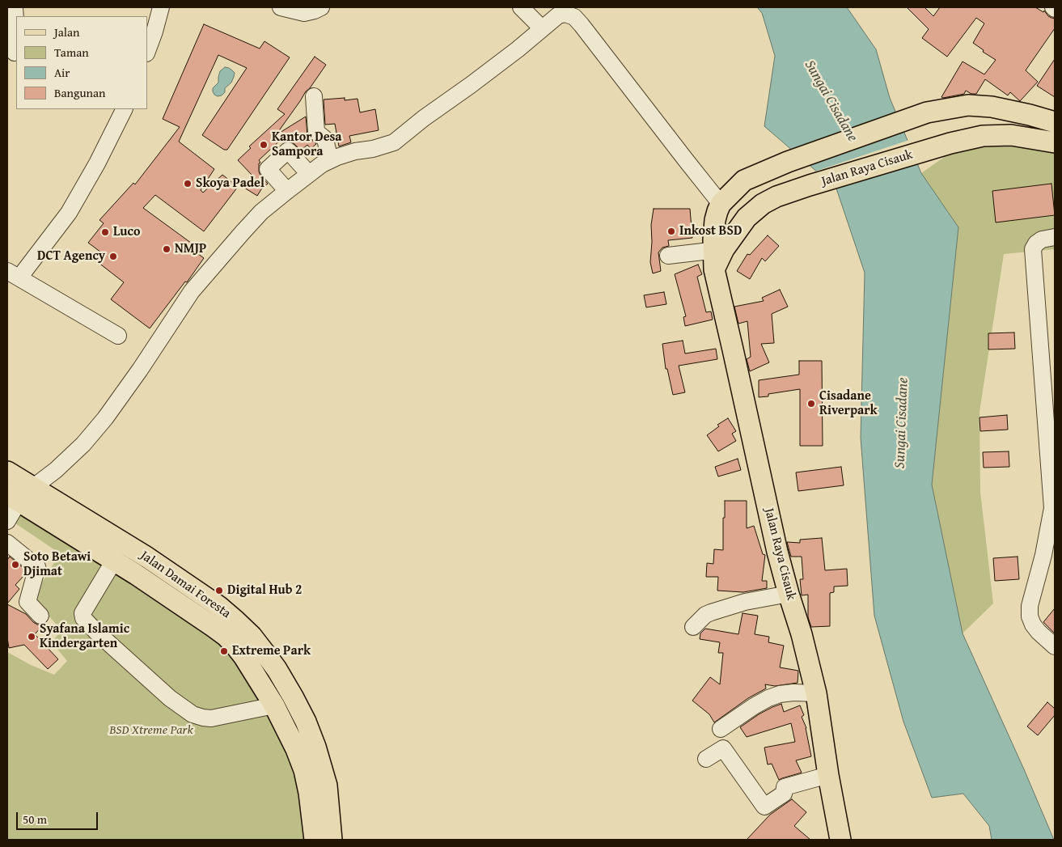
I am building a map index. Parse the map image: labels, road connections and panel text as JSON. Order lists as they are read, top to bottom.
{
  "streets": {
    "main road": ["Jalan Raya Cisauk", "Jalan Damai Foresta"]
  },
  "water": ["Sungai Cisadane"],
  "parks": ["BSD Xtreme Park"],
  "places": [
    "Kantor Desa Sampora",
    "Skoya Padel",
    "Inkost BSD",
    "Luco",
    "NMJP",
    "DCT Agency",
    "Cisadane Riverpark",
    "Soto Betawi Djimat",
    "Digital Hub 2",
    "Syafana Islamic Kindergarten",
    "Extreme Park"
  ],
  "legend": [
    "Jalan",
    "Taman",
    "Air",
    "Bangunan"
  ],
  "scale_bar": "50 m"
}
